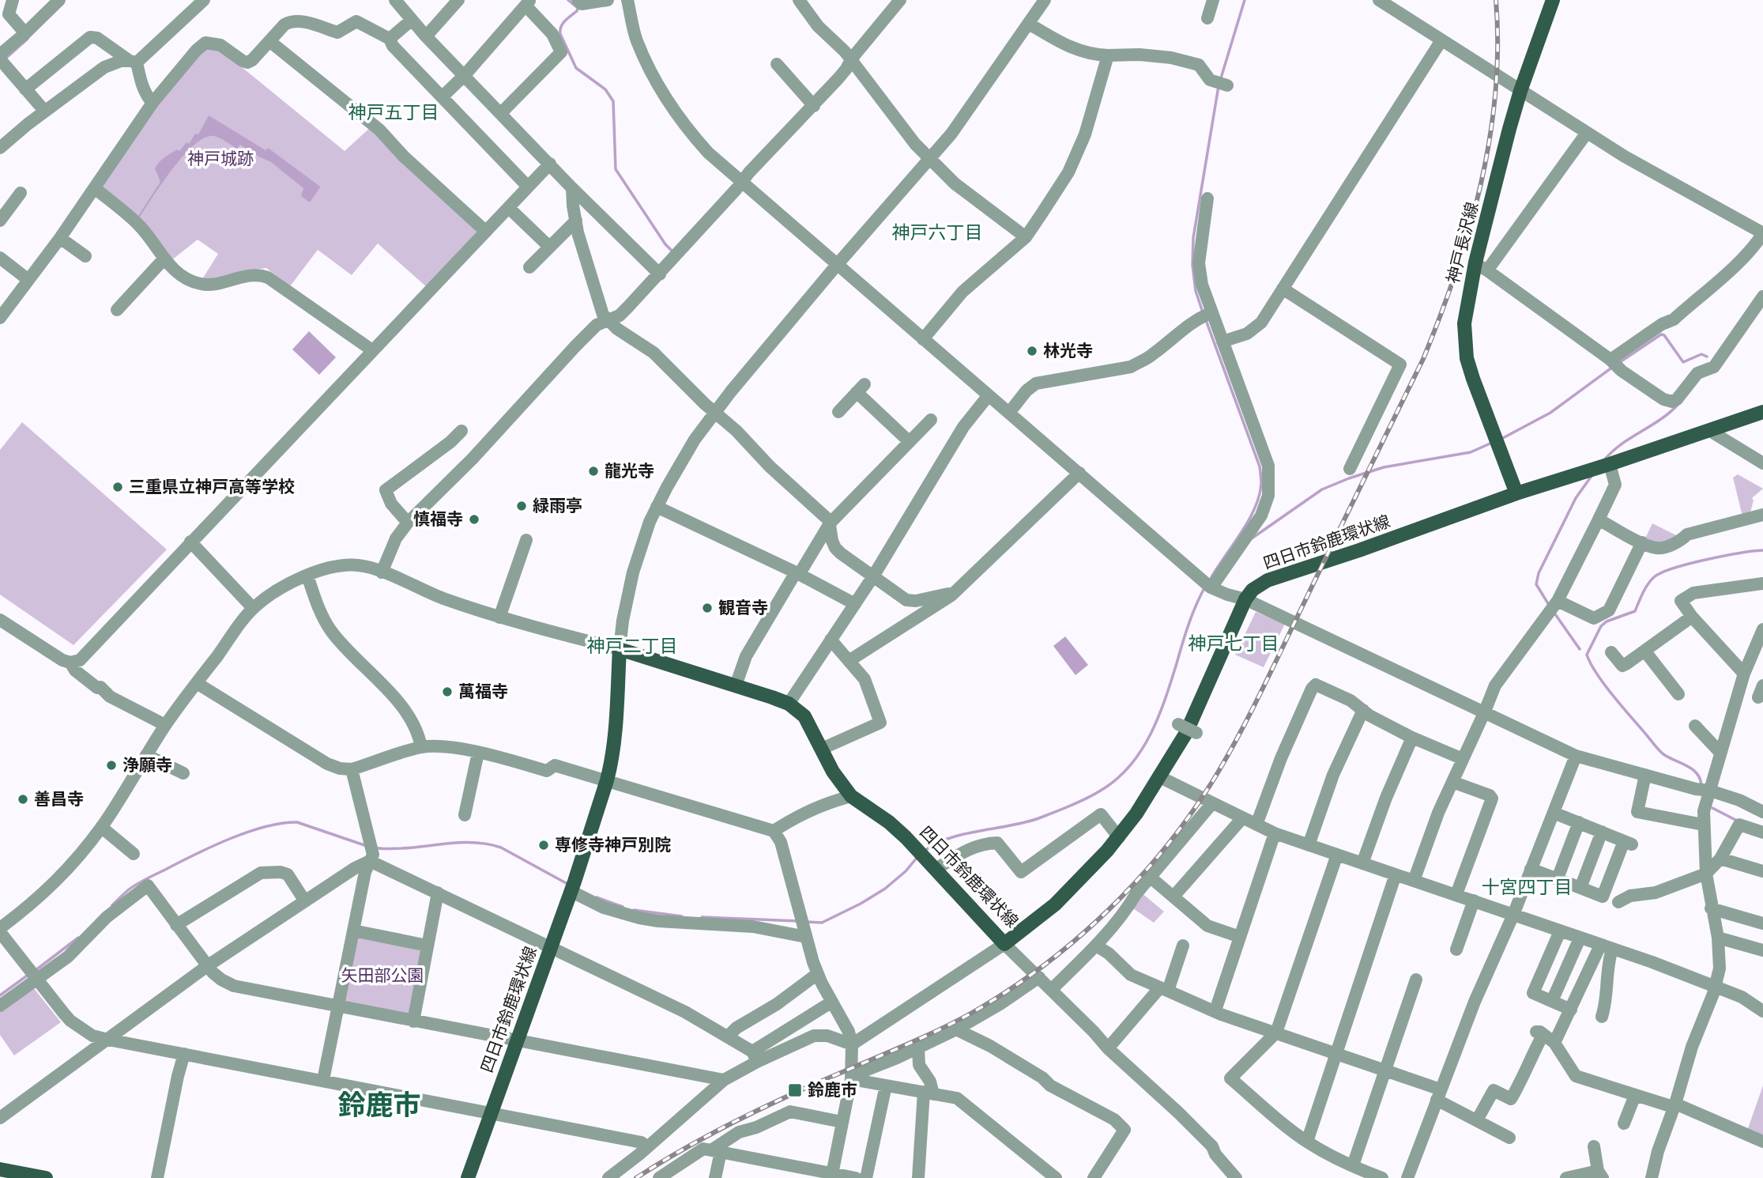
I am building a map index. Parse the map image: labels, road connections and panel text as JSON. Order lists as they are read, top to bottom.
{
  "streets": {
    "main road": ["神戸長沢線", "四日市鈴鹿環状線"]
  },
  "crossings": [
    ["神戸長沢線", "四日市鈴鹿環状線"]
  ],
  "districts": [
    "神戸五丁目",
    "神戸六丁目",
    "神戸七丁目",
    "神戸二丁目",
    "十宮四丁目",
    "鈴鹿市"
  ],
  "parks": ["神戸城跡", "矢田部公園"],
  "places": {
    "other": [
      "林光寺",
      "龍光寺",
      "三重県立神戸高等学校",
      "緑雨亭",
      "慎福寺",
      "観音寺",
      "萬福寺",
      "浄願寺",
      "善昌寺",
      "専修寺神戸別院"
    ],
    "transit": ["鈴鹿市"]
  }
}
